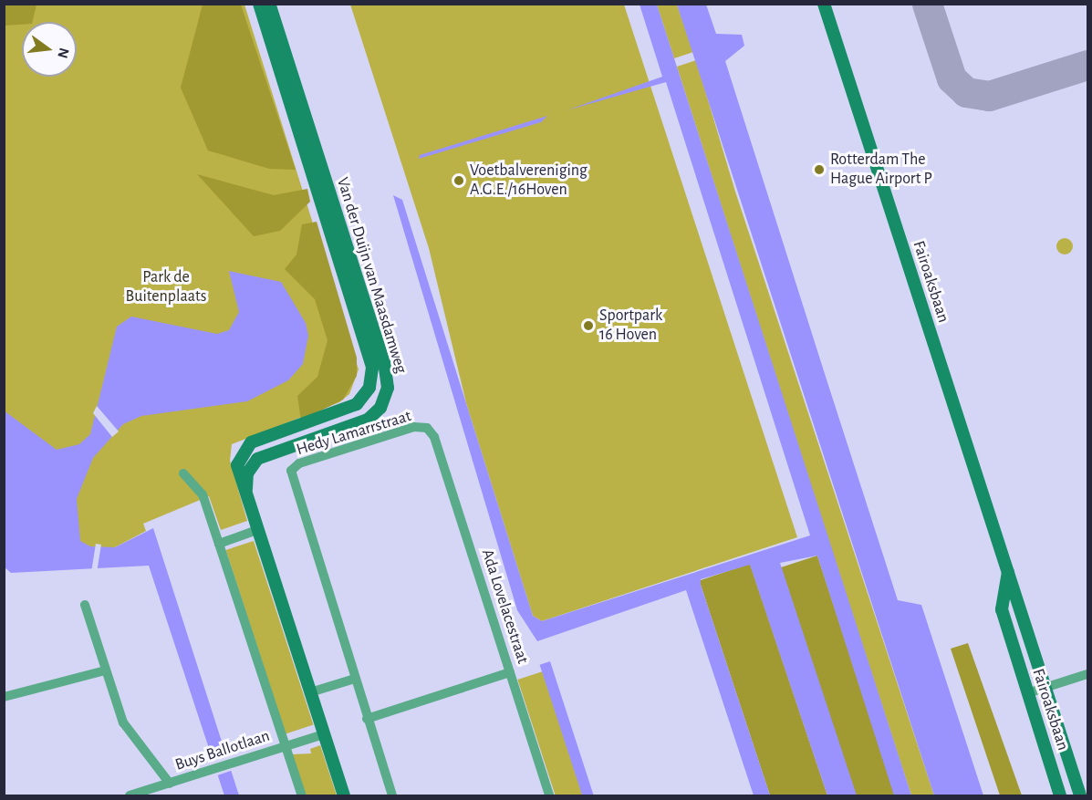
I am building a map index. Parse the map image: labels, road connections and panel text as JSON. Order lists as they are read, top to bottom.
{
  "streets": {
    "street": [
      "Van der Duijn van Maasdamweg",
      "Fairoaksbaan",
      "Hedy Lamarrstraat",
      "Ada Lovelacestraat",
      "Buys Ballotlaan"
    ]
  },
  "crossings": [
    ["Van der Duijn van Maasdamweg", "Buys Ballotlaan"],
    ["Hedy Lamarrstraat", "Ada Lovelacestraat"]
  ],
  "parks": ["Park de Buitenplaats"],
  "places": ["Rotterdam The Hague Airport P", "Voetbalvereniging A.G.E./16Hoven", "Sportpark 16 Hoven"],
  "north": "right"
}
